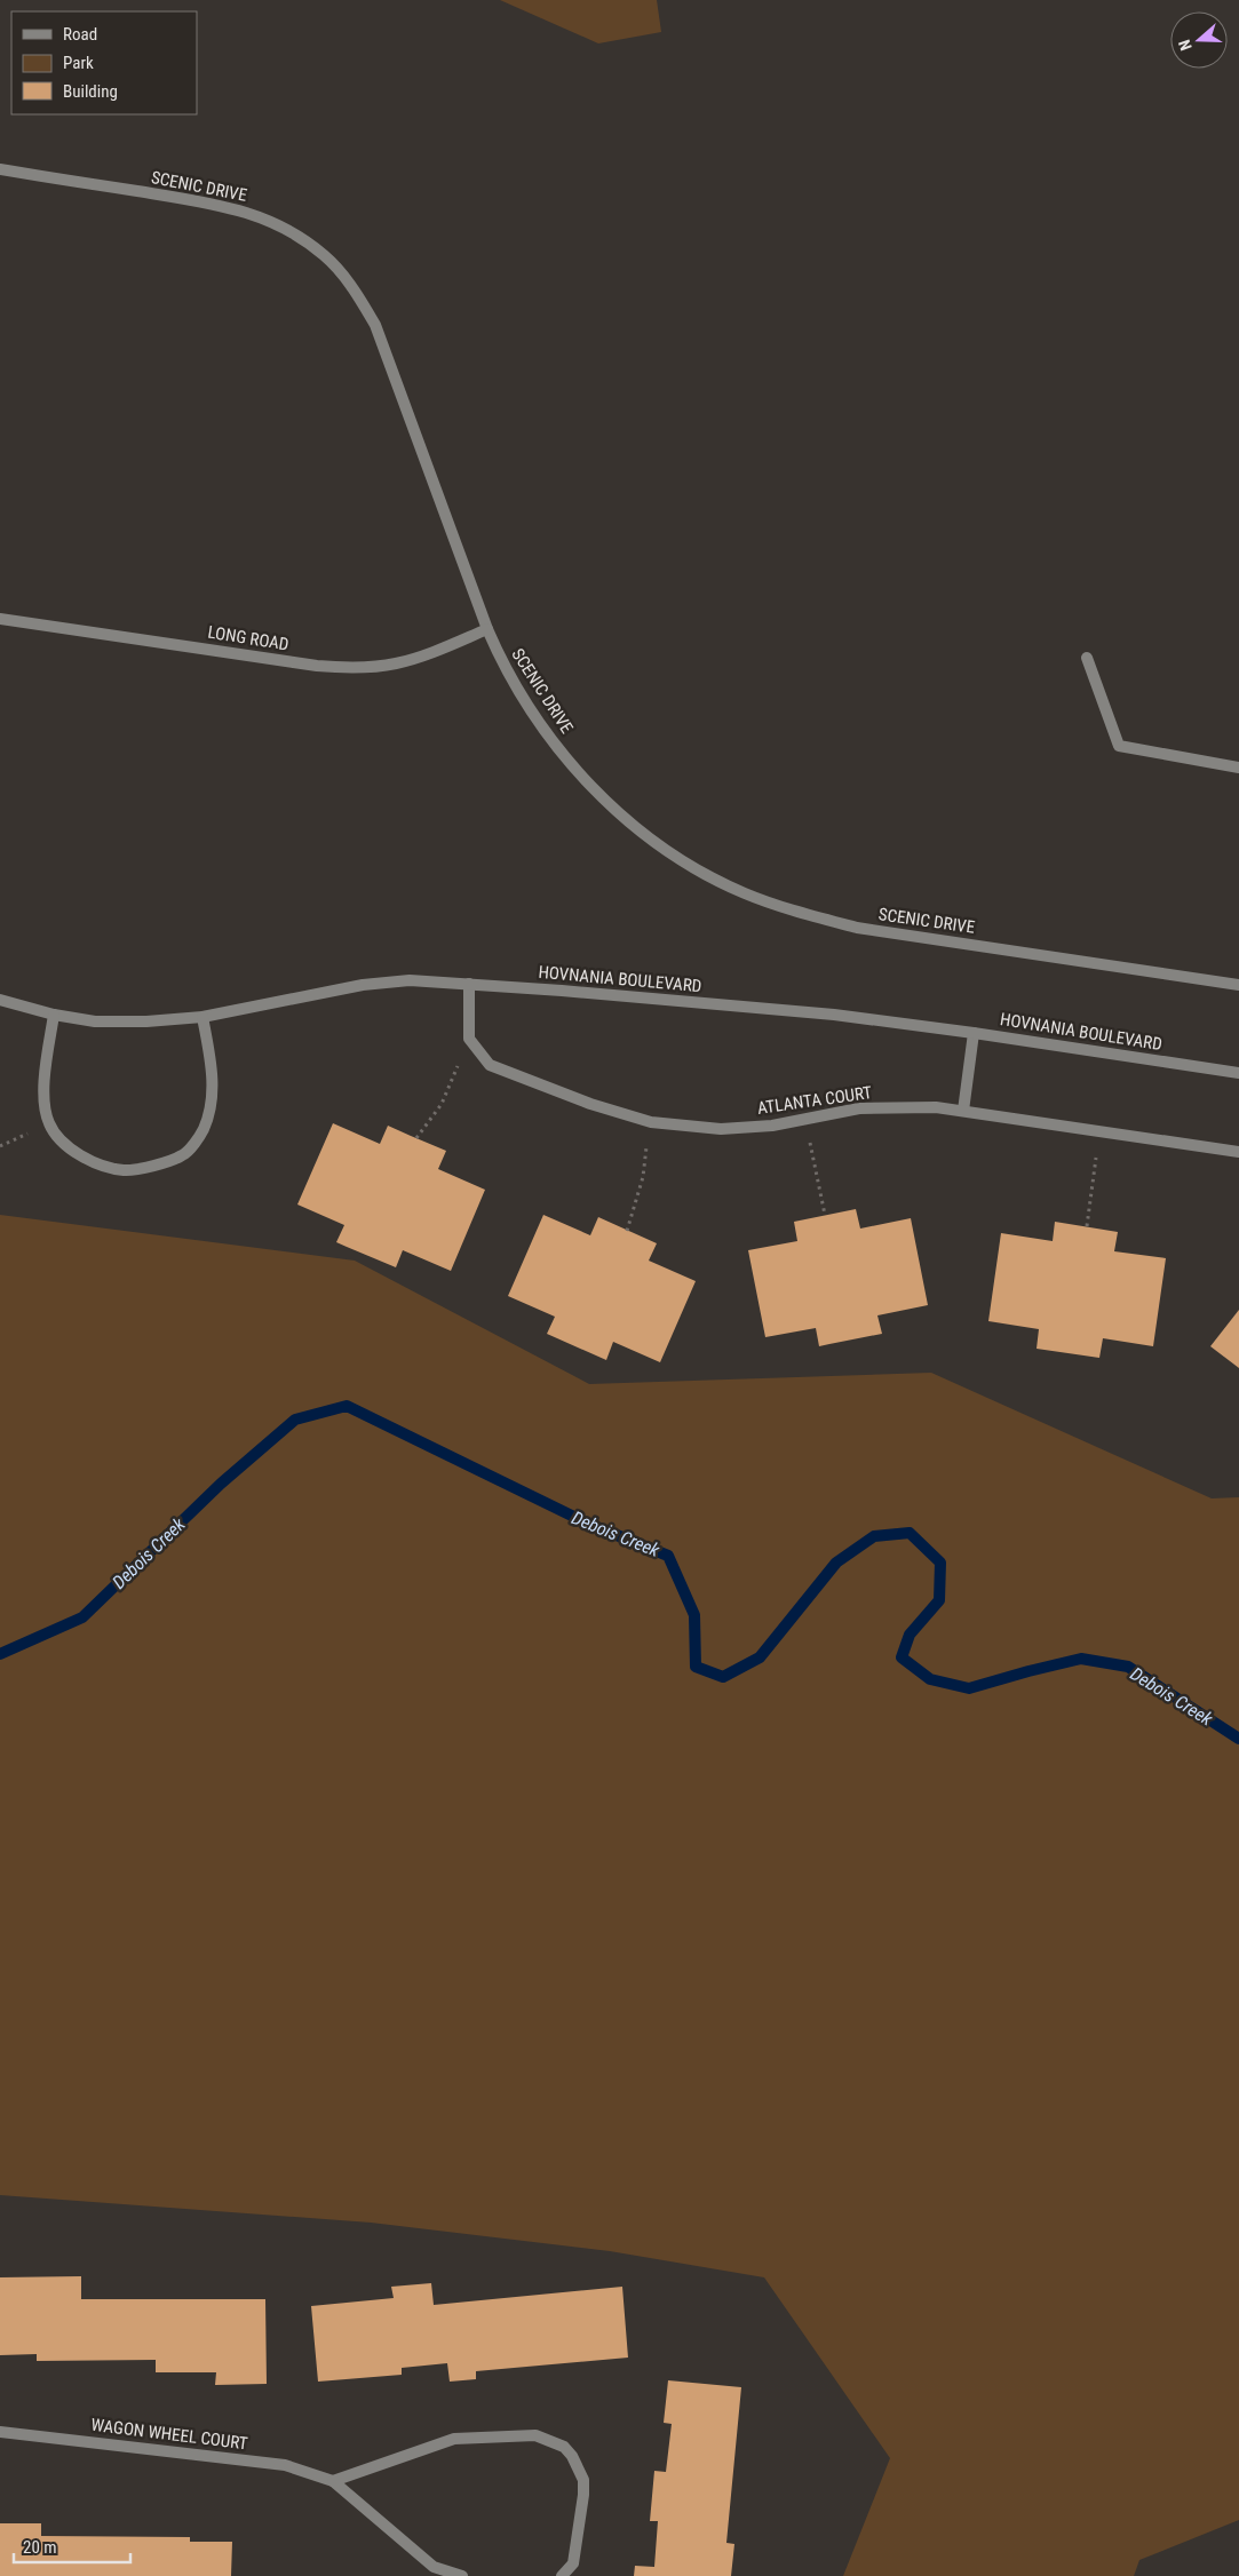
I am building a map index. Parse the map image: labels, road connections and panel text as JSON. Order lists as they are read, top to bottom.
{
  "streets": {
    "street": [
      "SCENIC DRIVE",
      "LONG ROAD",
      "HOVNANIA BOULEVARD",
      "ATLANTA COURT",
      "WAGON WHEEL COURT"
    ]
  },
  "crossings": [
    ["SCENIC DRIVE", "LONG ROAD"]
  ],
  "water": ["Debois Creek"],
  "legend": ["Road", "Park", "Building"],
  "scale_bar": "20 m",
  "north": "left"
}
